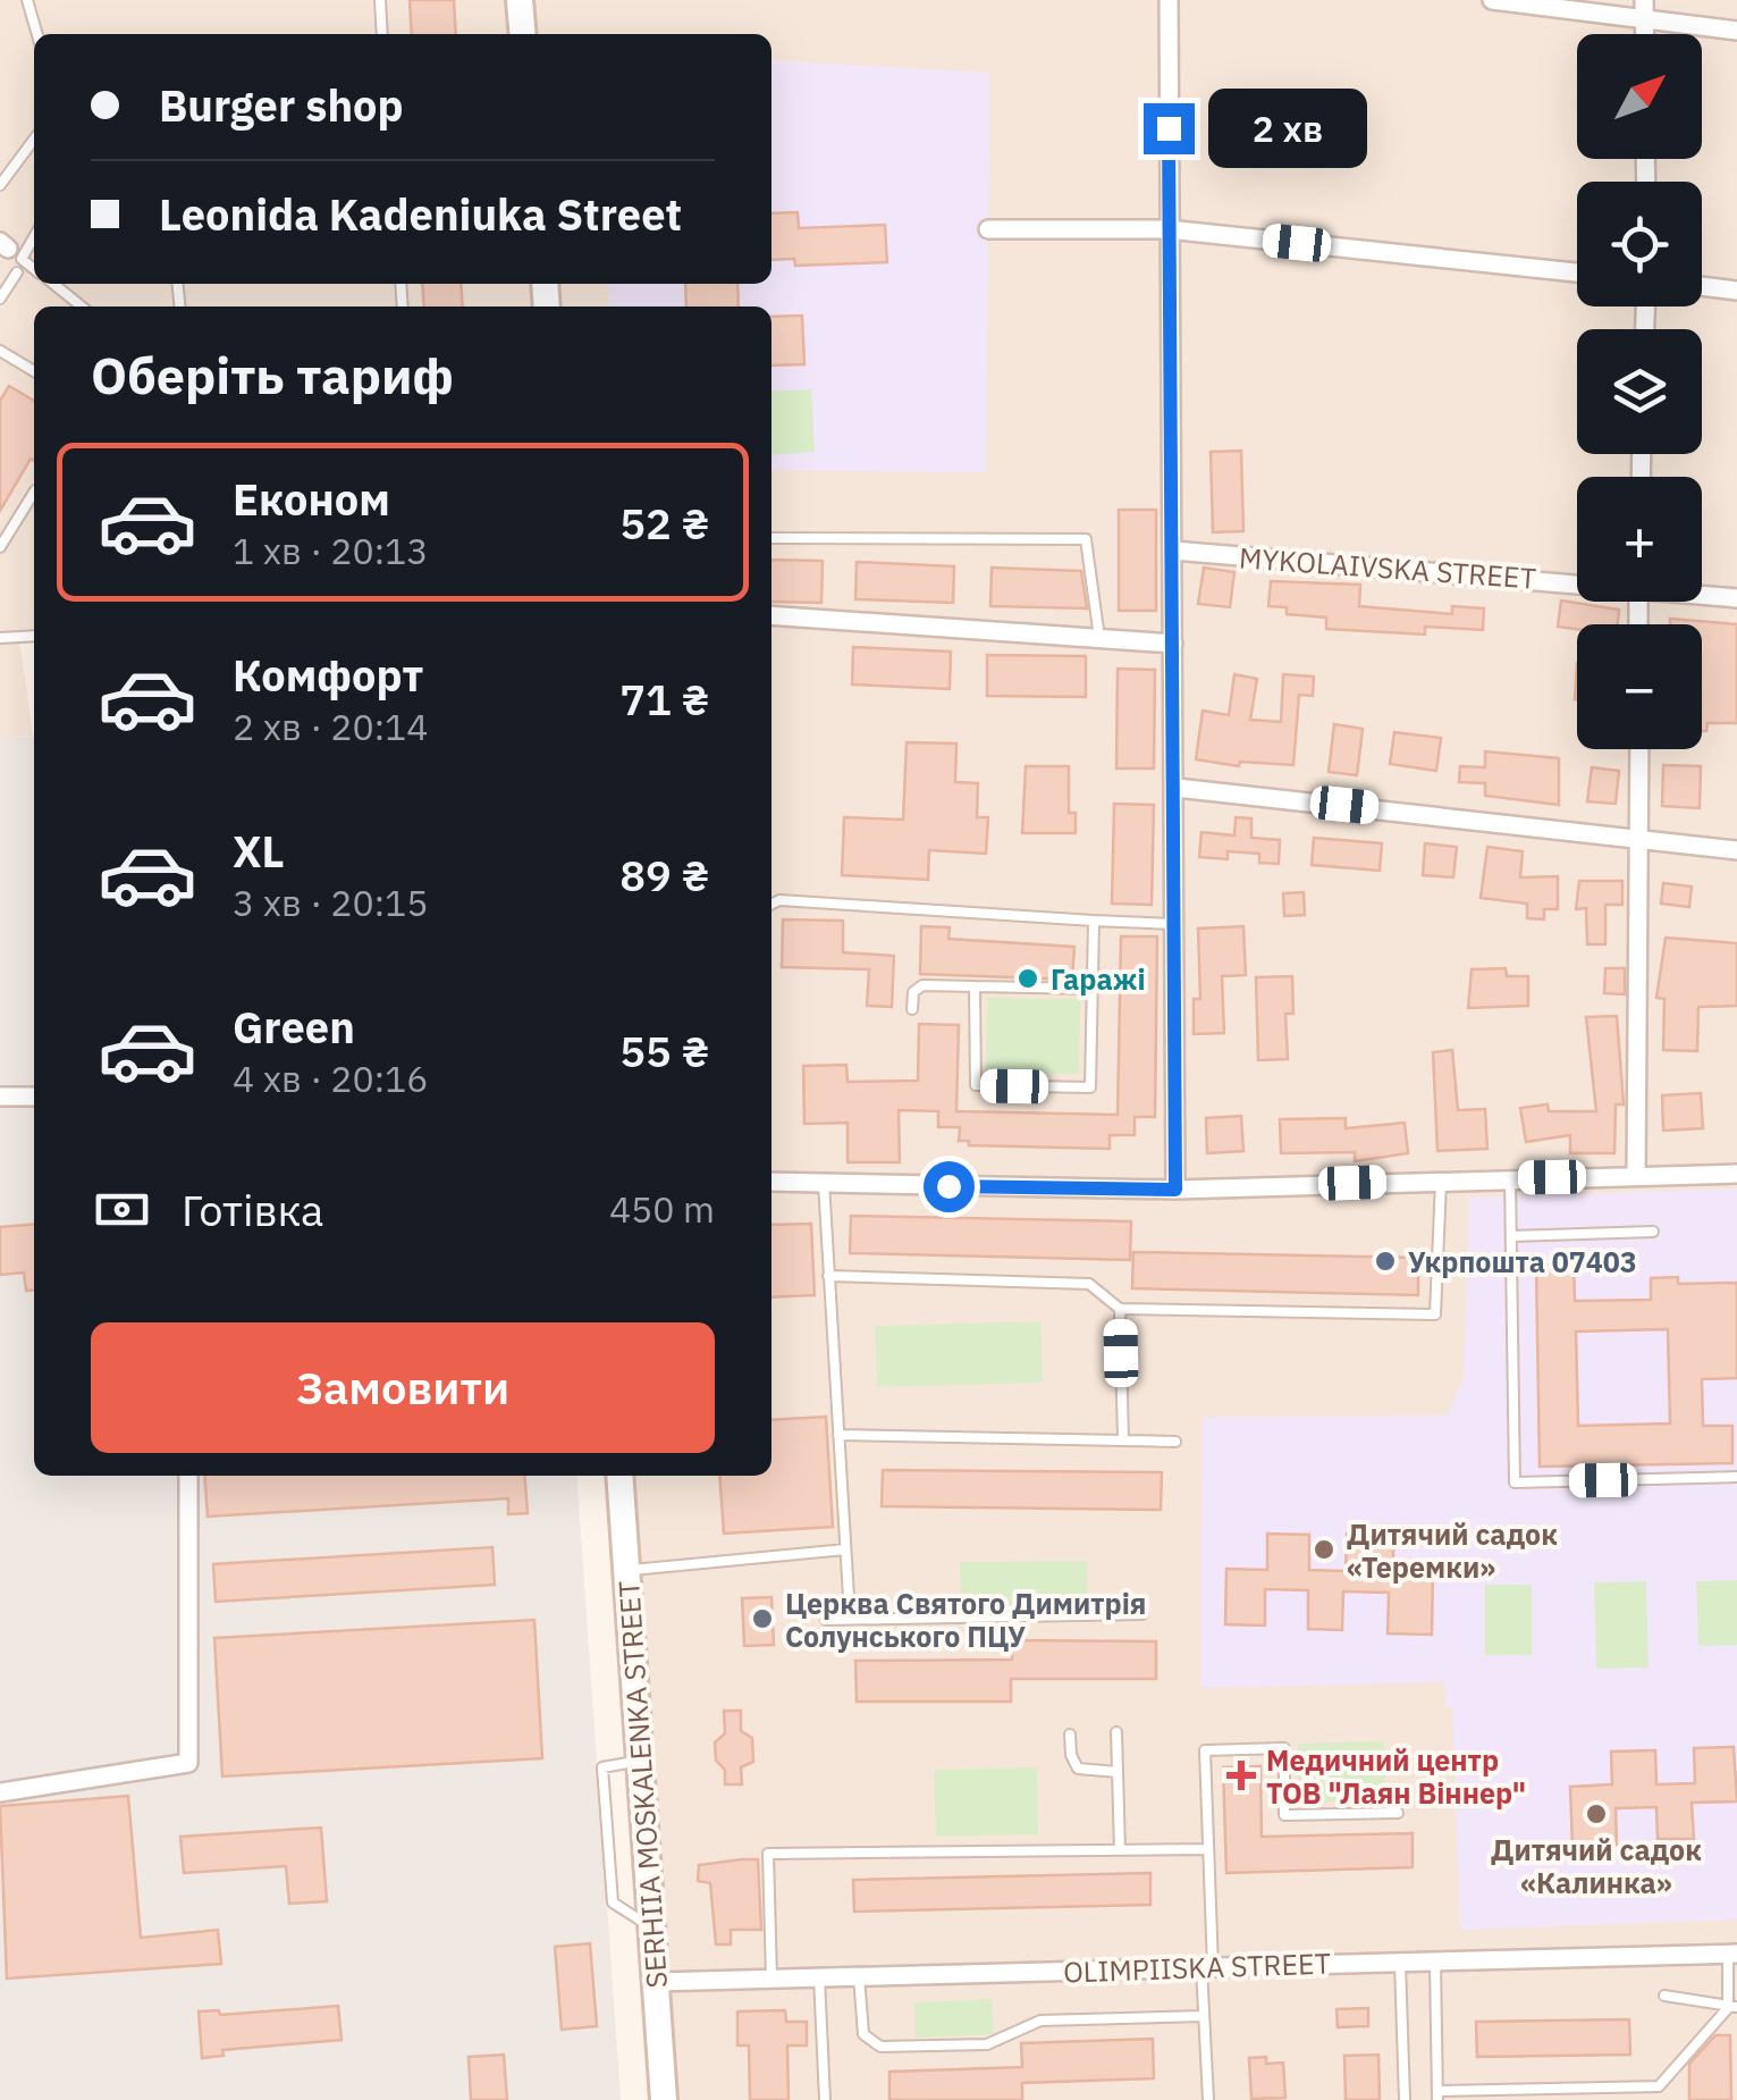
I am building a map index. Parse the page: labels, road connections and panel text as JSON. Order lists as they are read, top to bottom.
{
  "streets": {
    "main road": ["SERHIIA MOSKALENKA STREET"],
    "street": ["MYKOLAIVSKA STREET", "OLIMPIISKA STREET"]
  },
  "crossings": [
    ["SERHIIA MOSKALENKA STREET", "OLIMPIISKA STREET"]
  ],
  "places": {
    "other": [
      "Гаражі",
      "Укрпошта 07403",
      "Дитячий садок «Теремки»",
      "Церква Святого Димитрія Солунського ПЦУ",
      "Дитячий садок «Калинка»"
    ],
    "health": ["Медичний центр ТОВ \"Лаян Віннер\""]
  },
  "north": "top right",
  "page": {
    "map_buttons": ["+", "−"],
    "banner": ["Burger shop", "Leonida Kadeniuka Street"],
    "bubble": "2 хв",
    "heading": "Оберіть тариф",
    "list": [
      {
        "name": "Економ",
        "note": "1 хв · 20:13",
        "value": "52 ₴"
      },
      {
        "name": "Комфорт",
        "note": "2 хв · 20:14",
        "value": "71 ₴"
      },
      {
        "name": "XL",
        "note": "3 хв · 20:15",
        "value": "89 ₴"
      },
      {
        "name": "Green",
        "note": "4 хв · 20:16",
        "value": "55 ₴"
      }
    ],
    "pay": ["Готівка", "450 m"],
    "buttons": "Замовити"
  }
}
